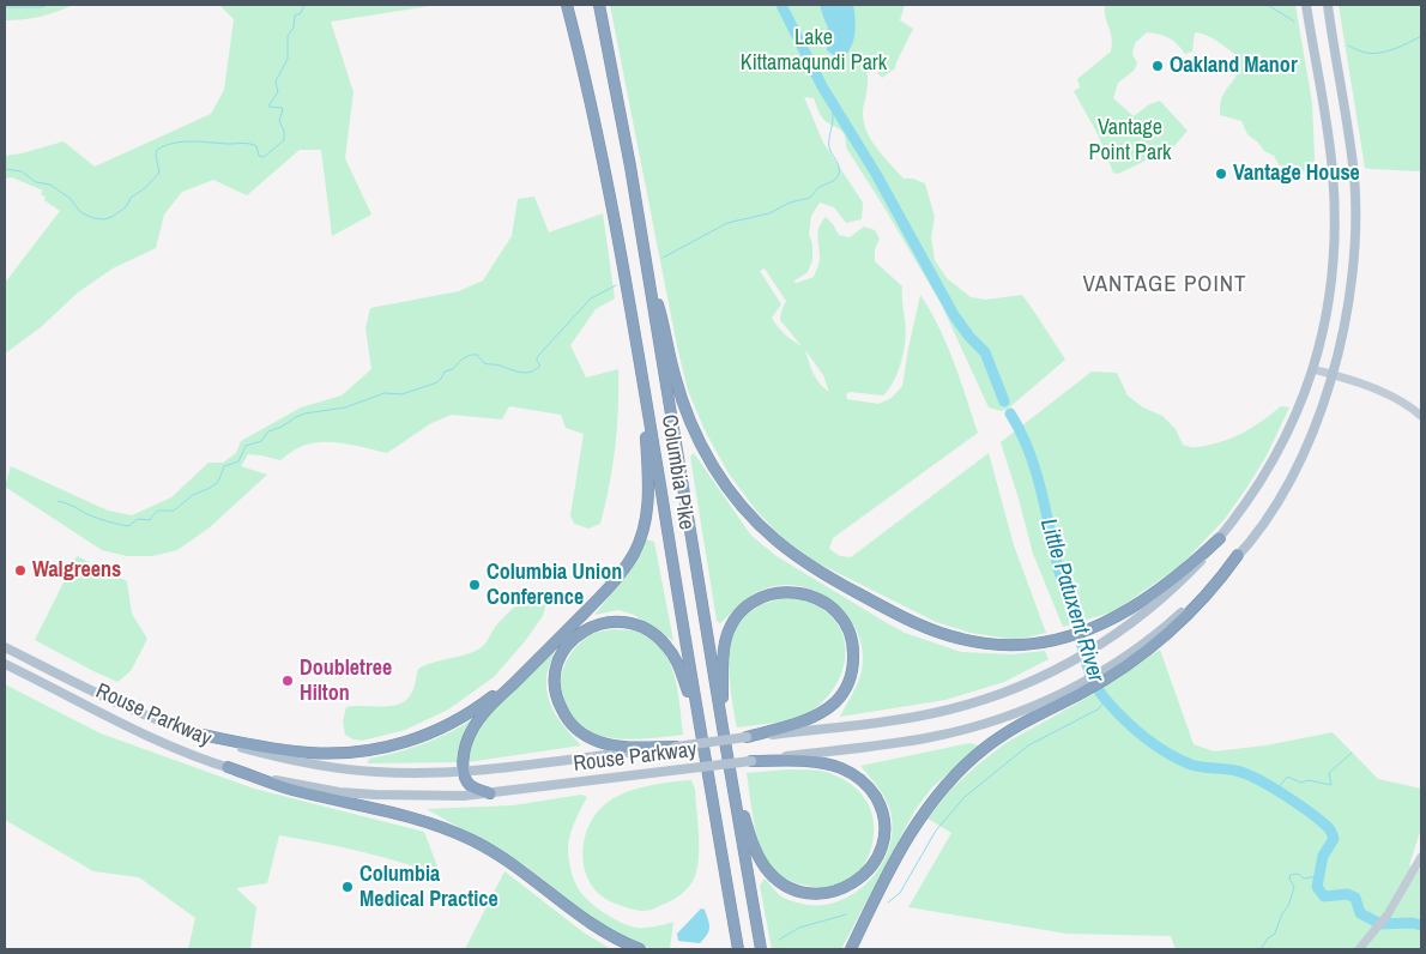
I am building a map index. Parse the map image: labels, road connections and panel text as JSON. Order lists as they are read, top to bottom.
{
  "streets": {
    "highway": ["Columbia Pike"],
    "main road": ["Rouse Parkway"]
  },
  "districts": ["VANTAGE POINT"],
  "water": ["Little Patuxent River"],
  "parks": ["Lake Kittamaqundi Park", "Vantage Point Park"],
  "places": [
    "Oakland Manor",
    "Vantage House",
    "Walgreens",
    "Columbia Union Conference",
    "Doubletree Hilton",
    "Columbia Medical Practice"
  ]
}
